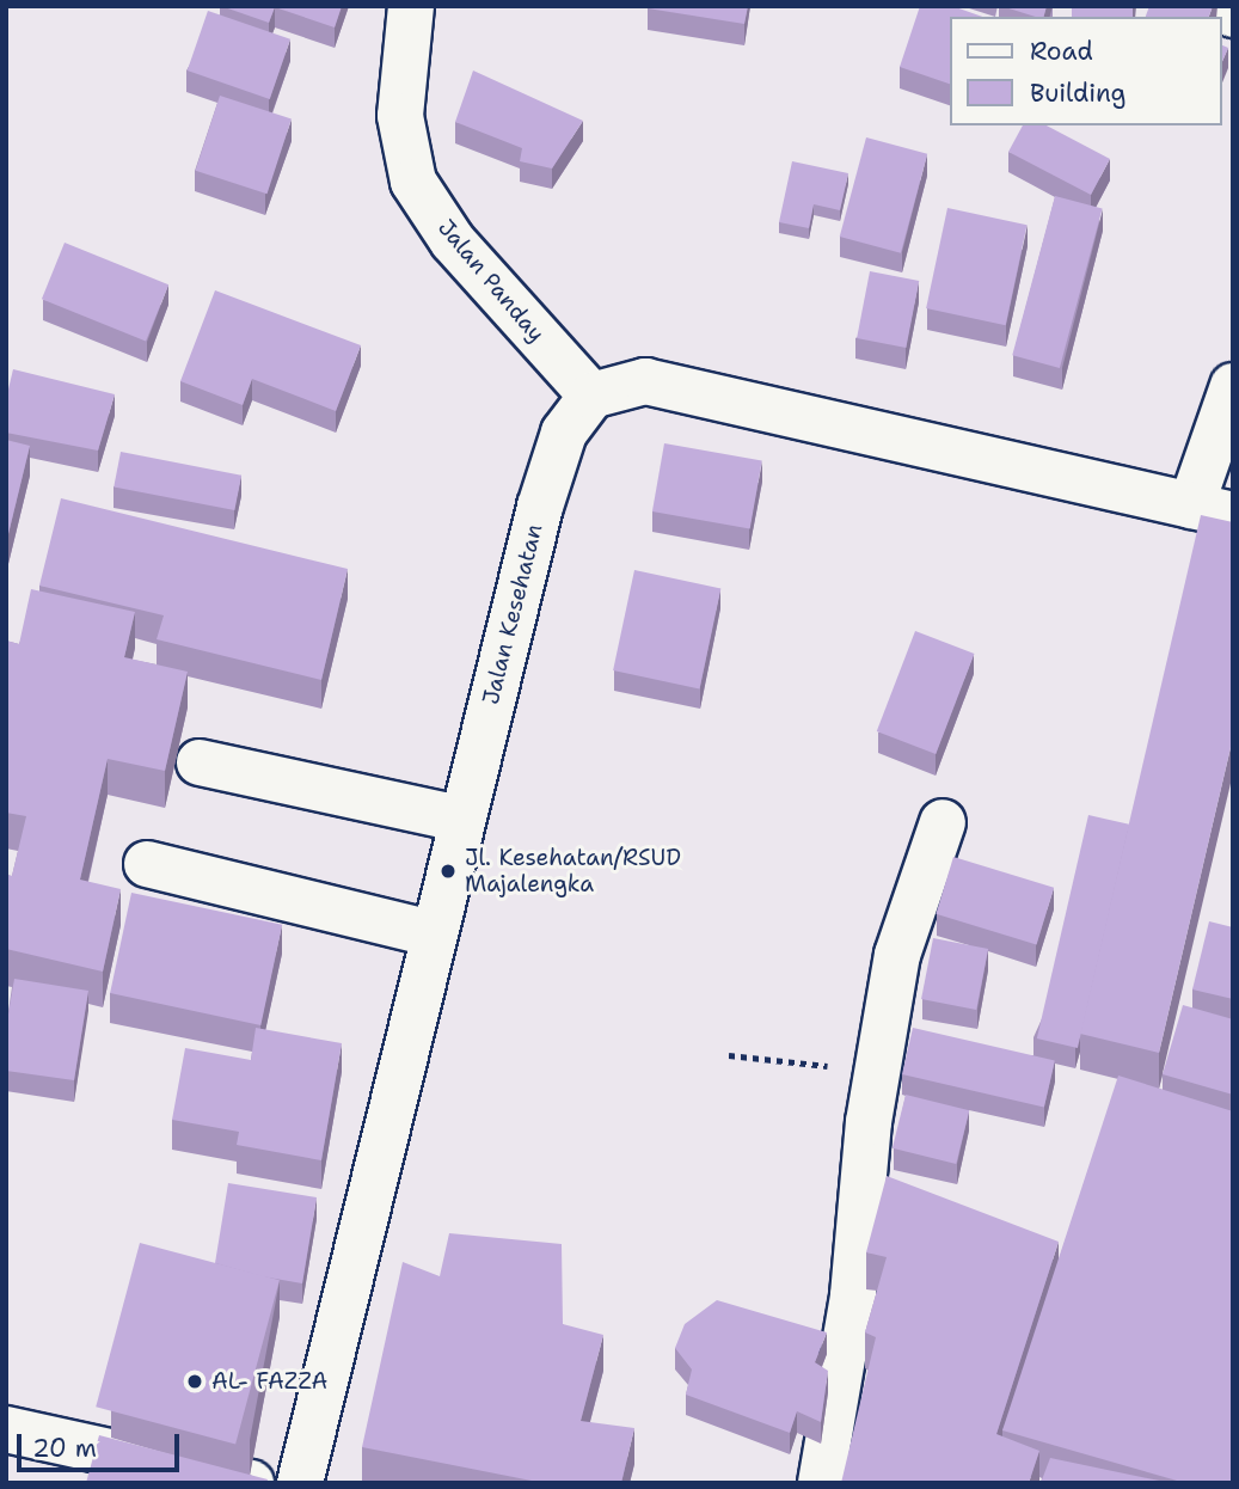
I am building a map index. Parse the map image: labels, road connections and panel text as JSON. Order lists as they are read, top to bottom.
{
  "streets": {
    "street": ["Jalan Panday", "Jalan Kesehatan"]
  },
  "crossings": [
    ["Jalan Panday", "Jalan Kesehatan"]
  ],
  "places": ["Jl. Kesehatan/RSUD Majalengka", "AL- FAZZA"],
  "legend": ["Road", "Building"],
  "scale_bar": "20 m"
}
